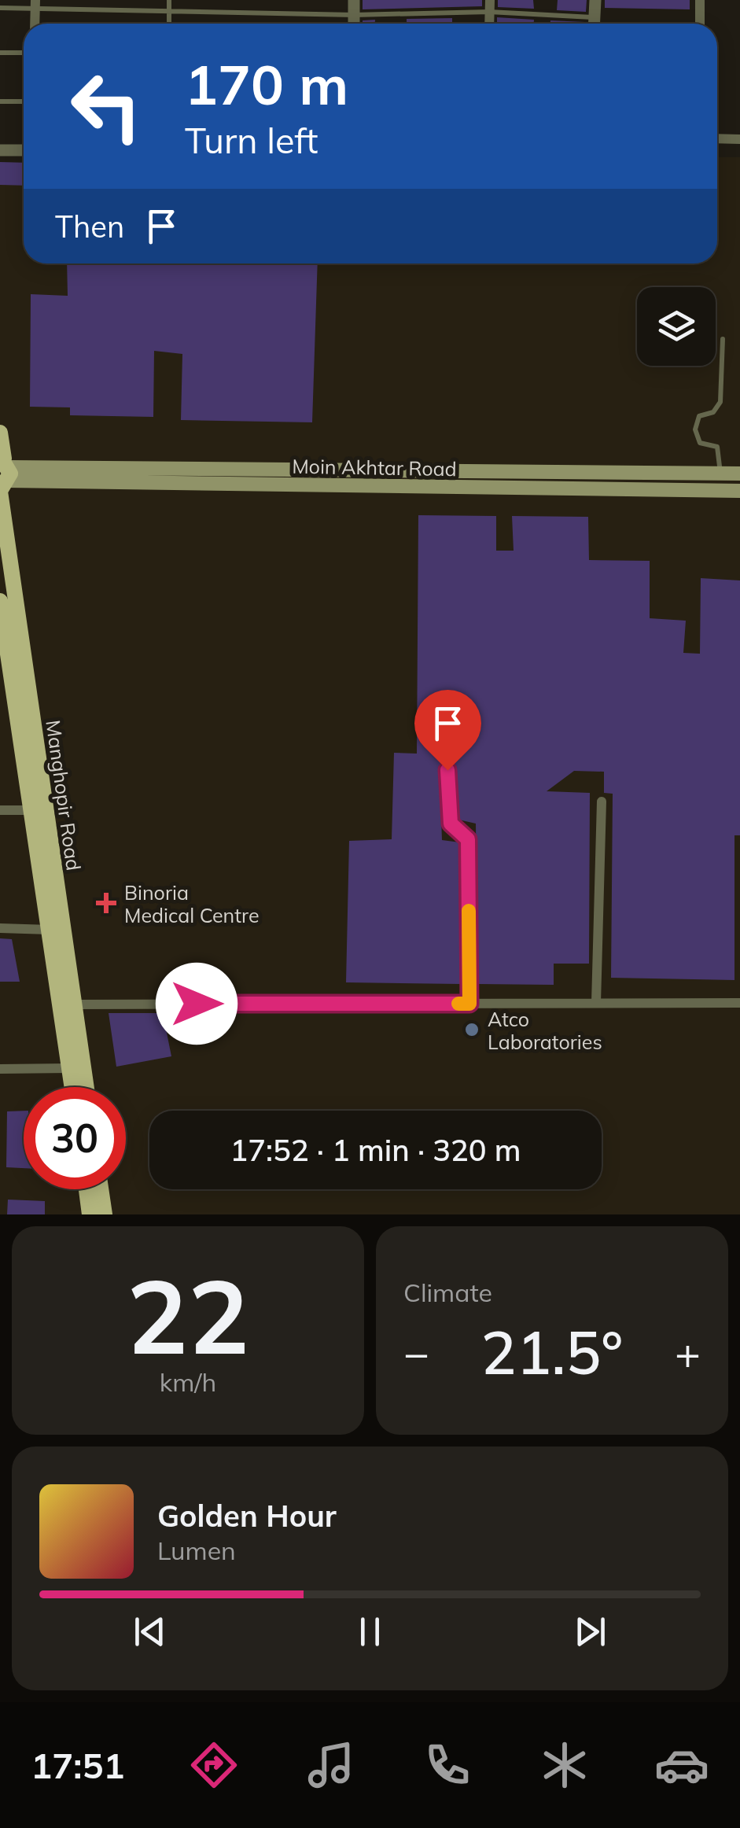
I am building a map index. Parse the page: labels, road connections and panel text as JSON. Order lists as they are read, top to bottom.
{
  "streets": {
    "main road": ["Moin Akhtar Road", "Manghopir Road"]
  },
  "crossings": [
    ["Moin Akhtar Road", "Manghopir Road"]
  ],
  "places": {
    "health": ["Binoria Medical Centre"],
    "other": ["Atco Laboratories"]
  },
  "page": {
    "turn": ["170 m", "Turn left"],
    "then": "Then",
    "limit": "30",
    "trip": "17:52 · 1 min · 320 m",
    "tile": [
      ["22", "km/h"],
      "Climate"
    ],
    "heat": ["−", "21.5°", "+"],
    "song": ["Golden Hour", "Lumen"],
    "tabs": "17:51"
  }
}
